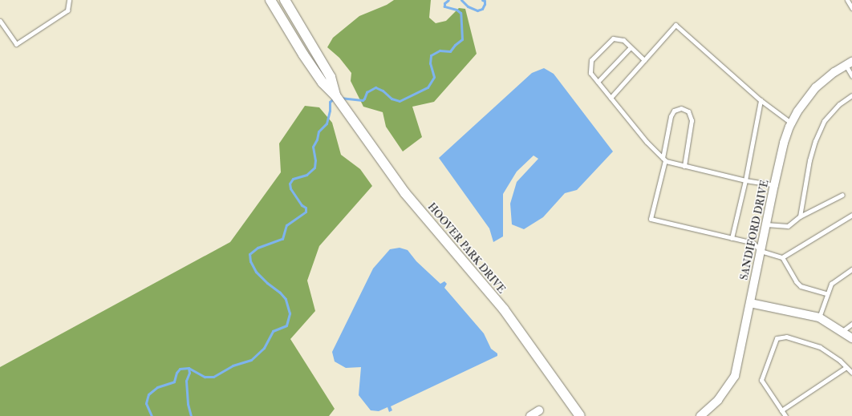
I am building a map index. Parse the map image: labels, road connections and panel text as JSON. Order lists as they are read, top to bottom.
{
  "streets": {
    "street": ["SANDIFORD DRIVE", "HOOVER PARK DRIVE"]
  }
}
